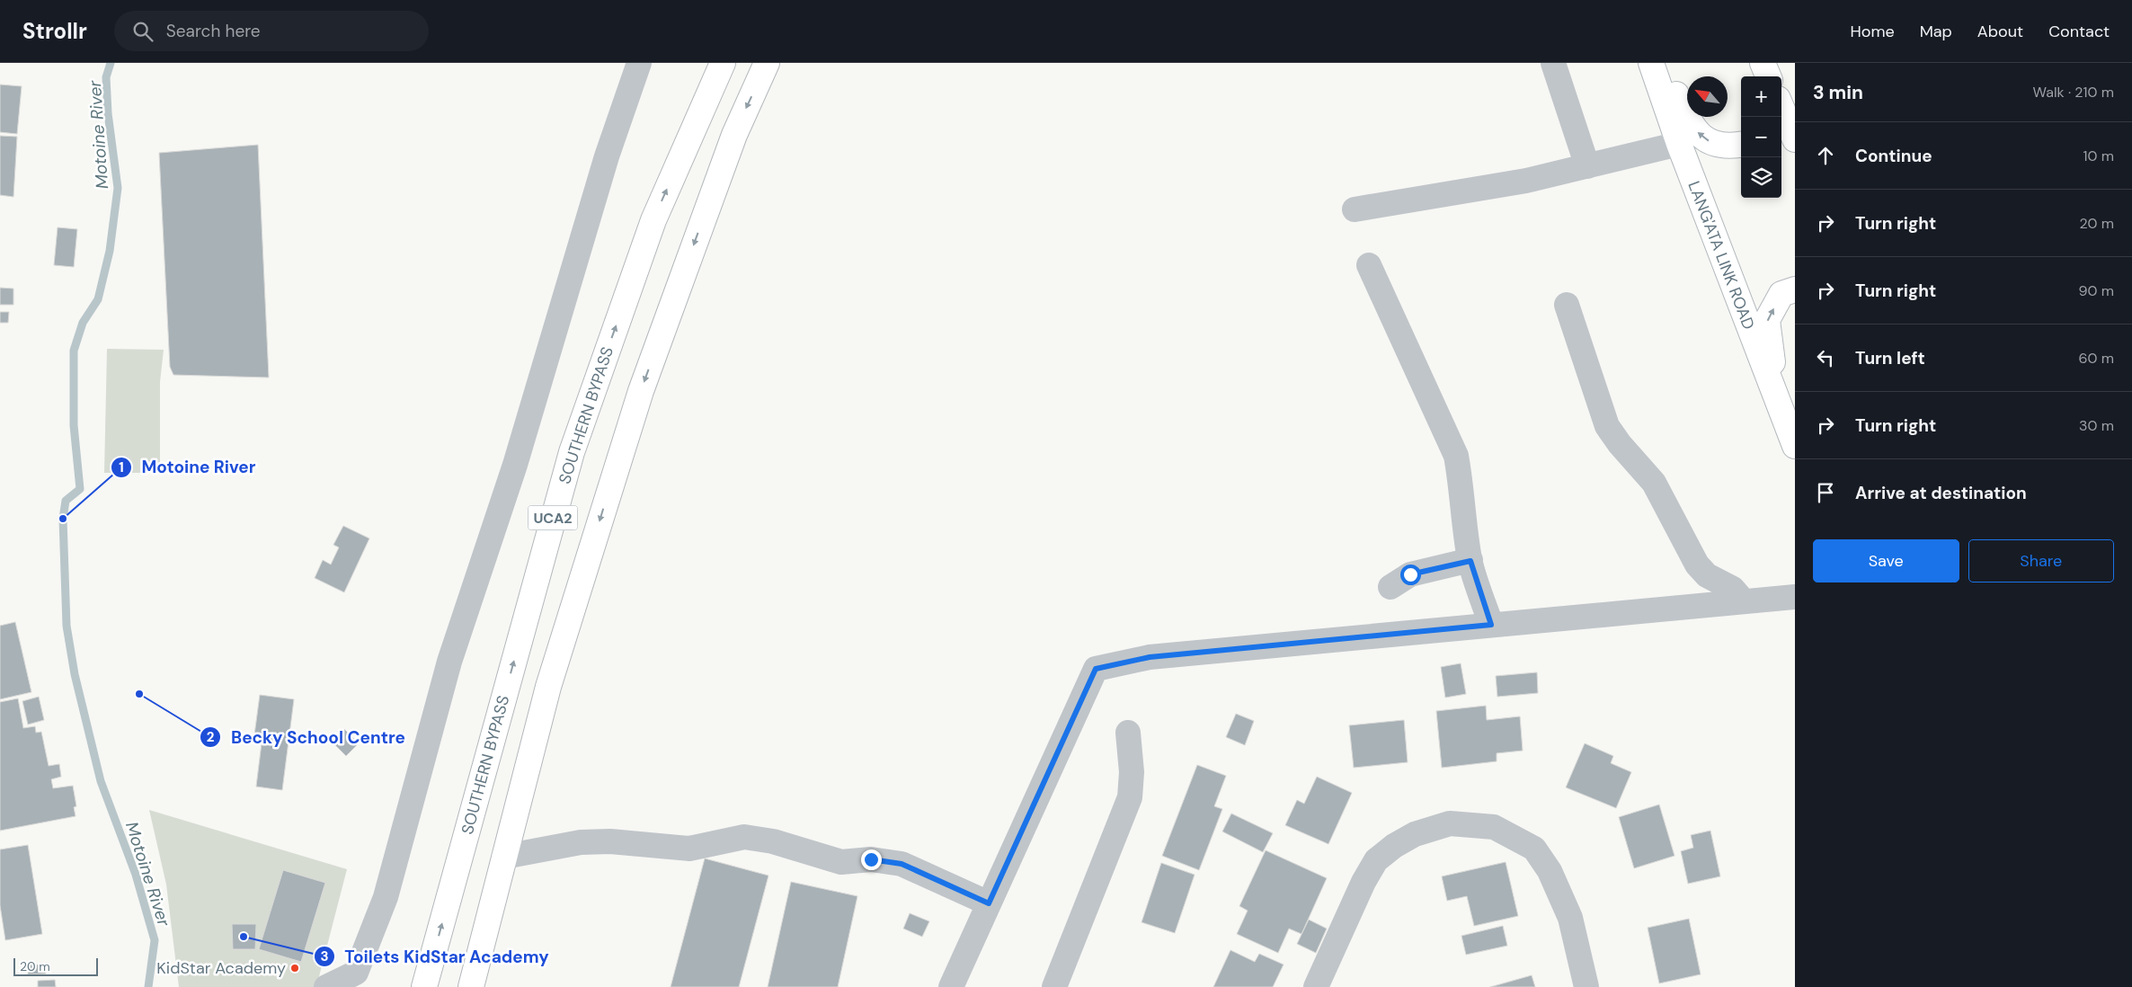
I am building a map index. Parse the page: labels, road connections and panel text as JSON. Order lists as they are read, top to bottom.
{
  "streets": {
    "main road": ["LANG'ATA LINK ROAD", "SOUTHERN BYPASS", "UCA2"]
  },
  "water": ["Motoine River"],
  "places": [
    "Motoine River",
    "Becky School Centre",
    "Toilets KidStar Academy",
    "KidStar Academy"
  ],
  "scale_bar": "20 m",
  "north": "top left",
  "page": {
    "header": "Strollr",
    "search": "Search here",
    "nav": [
      "Home",
      "Map",
      "About",
      "Contact"
    ],
    "heading": ["3 min", "Walk · 210 m"],
    "map_buttons": ["+", "−"],
    "list": [
      ["Continue", "10 m"],
      ["Turn right", "20 m"],
      ["Turn right", "90 m"],
      ["Turn left", "60 m"],
      ["Turn right", "30 m"],
      "Arrive at destination"
    ],
    "buttons": ["Save", "Share"],
    "scale": "20 m"
  }
}
